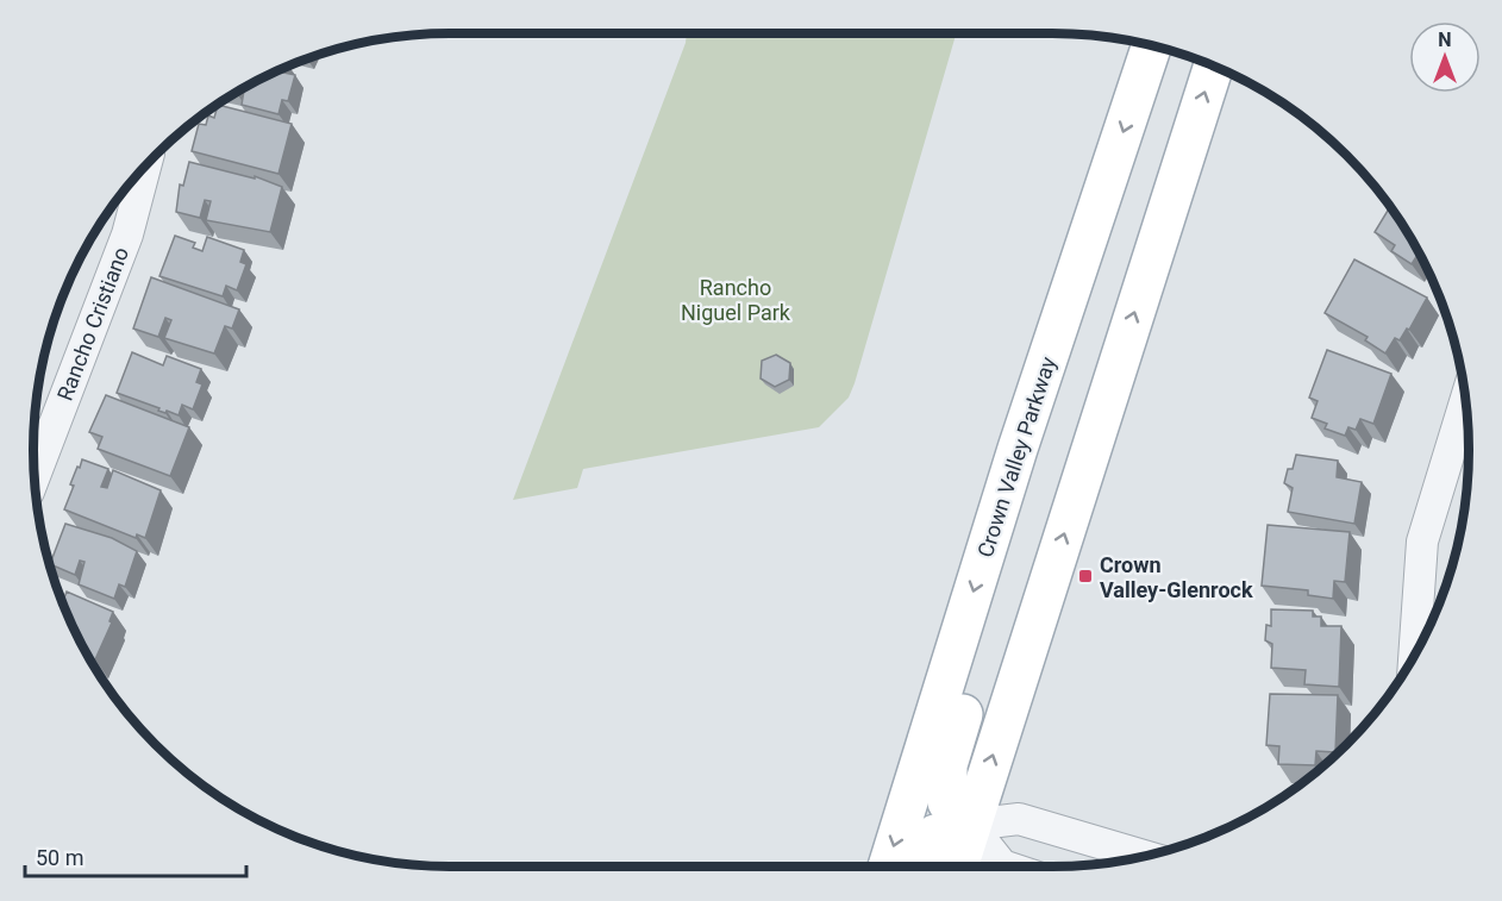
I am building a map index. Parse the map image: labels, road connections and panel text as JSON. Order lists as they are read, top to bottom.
{
  "streets": {
    "main road": ["Crown Valley Parkway"],
    "street": ["Rancho Cristiano"]
  },
  "parks": ["Rancho Niguel Park"],
  "places": {
    "transit": ["Crown Valley-Glenrock"]
  },
  "scale_bar": "50 m",
  "north": "top"
}
